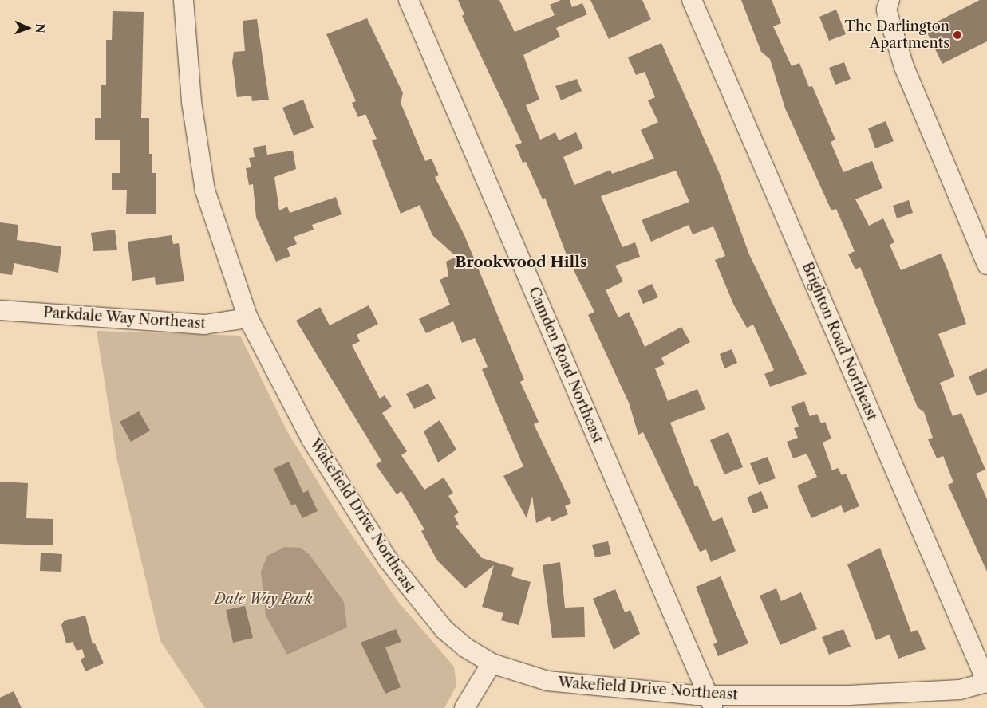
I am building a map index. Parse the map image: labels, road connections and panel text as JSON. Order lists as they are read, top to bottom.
{
  "streets": {
    "street": [
      "Parkdale Way Northeast",
      "Brighton Road Northeast",
      "Camden Road Northeast",
      "Wakefield Drive Northeast"
    ]
  },
  "crossings": [
    ["Parkdale Way Northeast", "Wakefield Drive Northeast"],
    ["Brighton Road Northeast", "Wakefield Drive Northeast"],
    ["Camden Road Northeast", "Wakefield Drive Northeast"]
  ],
  "districts": ["Brookwood Hills"],
  "parks": ["Dale Way Park"],
  "places": ["The Darlington Apartments"],
  "north": "right"
}
